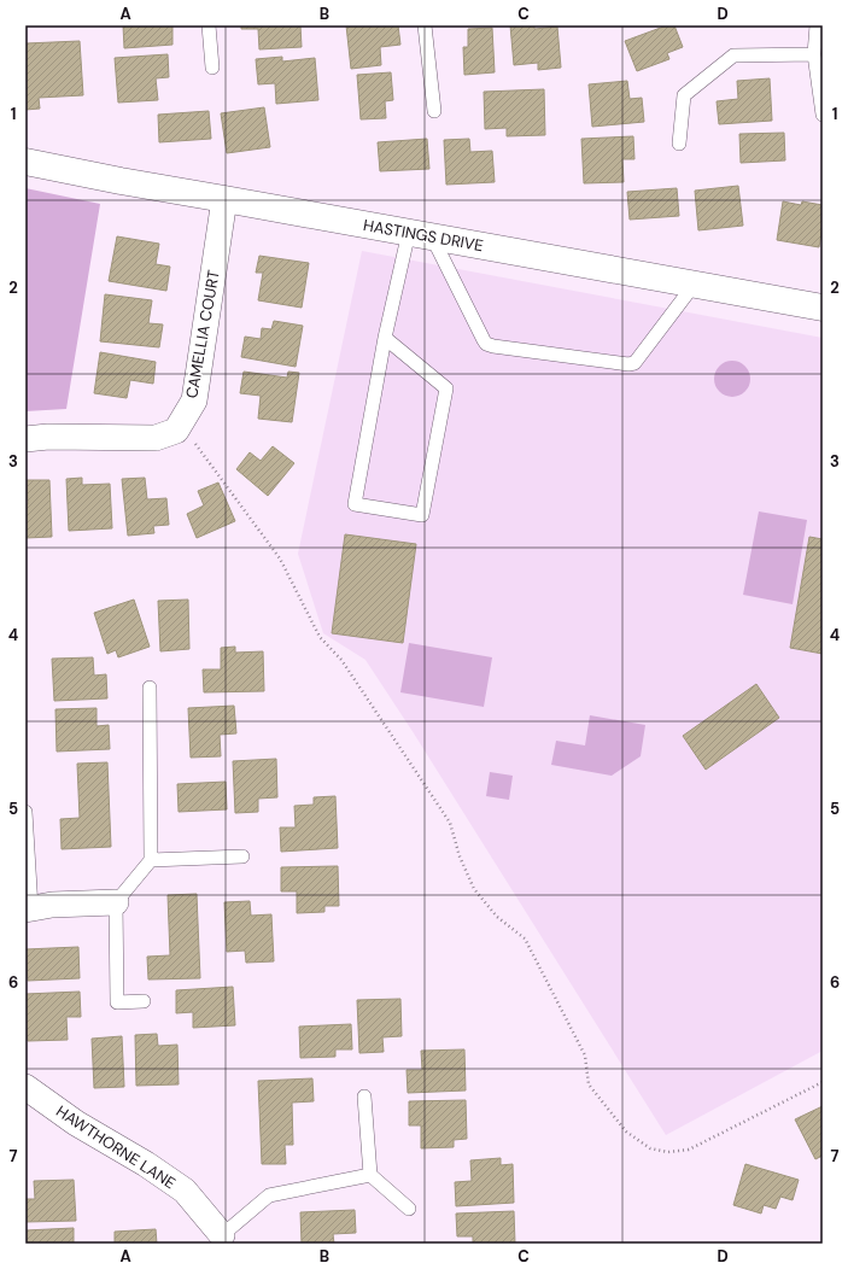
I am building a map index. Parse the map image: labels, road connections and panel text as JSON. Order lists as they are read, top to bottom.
{
  "streets": {
    "street": ["HASTINGS DRIVE", "CAMELLIA COURT", "HAWTHORNE LANE"]
  },
  "crossings": [
    ["HASTINGS DRIVE", "CAMELLIA COURT"]
  ],
  "grid": {
    "columns": [
      "A",
      "B",
      "C",
      "D"
    ],
    "rows": [
      "1",
      "2",
      "3",
      "4",
      "5",
      "6",
      "7"
    ]
  }
}
